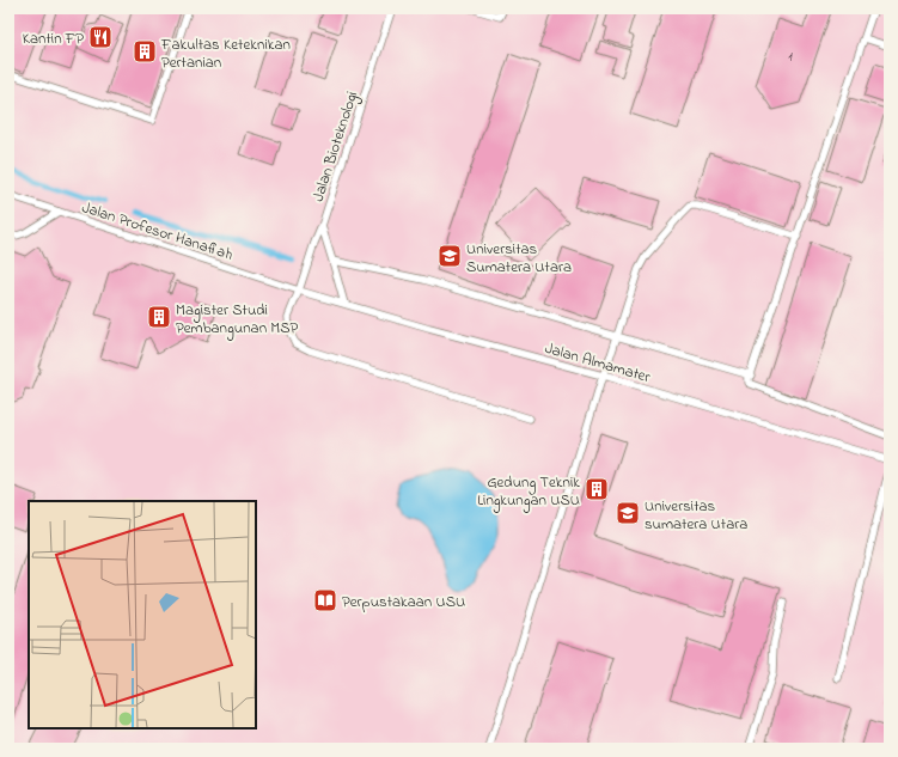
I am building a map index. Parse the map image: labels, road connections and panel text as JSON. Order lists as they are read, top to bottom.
{
  "streets": {
    "lane": ["Jalan Bioteknologi", "Jalan Profesor Hanafiah", "Jalan Almamater"]
  },
  "crossings": [
    ["Jalan Bioteknologi", "Jalan Profesor Hanafiah"],
    ["Jalan Bioteknologi", "Jalan Almamater"],
    ["Jalan Profesor Hanafiah", "Jalan Almamater"]
  ],
  "places": {
    "restaurant": ["Kantin FP"],
    "building": ["Fakultas Keteknikan Pertanian", "Magister Studi Pembangunan MSP", "Gedung Teknik Lingkungan USU"],
    "school or university": ["Universitas Sumatera Utara", "Universitas sumatera Utara"],
    "library": ["Perpustakaan USU"]
  },
  "house_numbers": ["1"]
}
